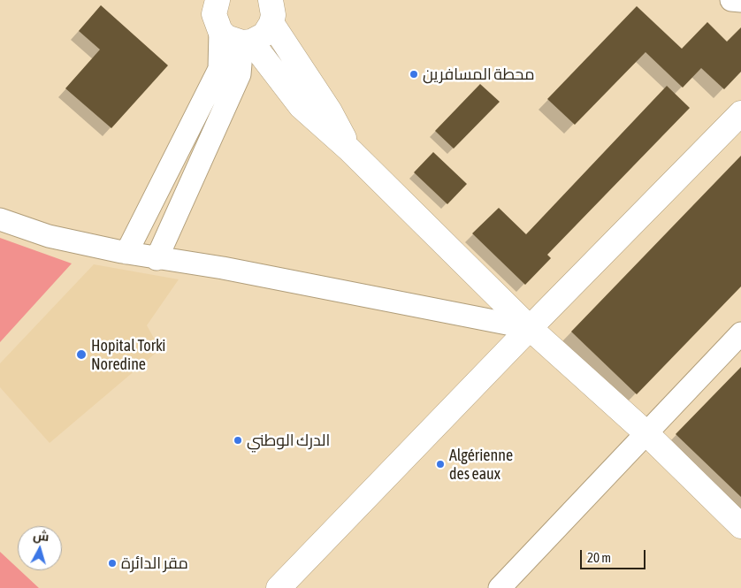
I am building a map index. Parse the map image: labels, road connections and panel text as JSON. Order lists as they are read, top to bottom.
{
  "places": [
    "محطة المسافرين",
    "Hopital Torki Noredine",
    "الدرك الوطني",
    "Algérienne des eaux",
    "مقر الدائرة"
  ],
  "scale_bar": "20 m",
  "north": "top"
}
